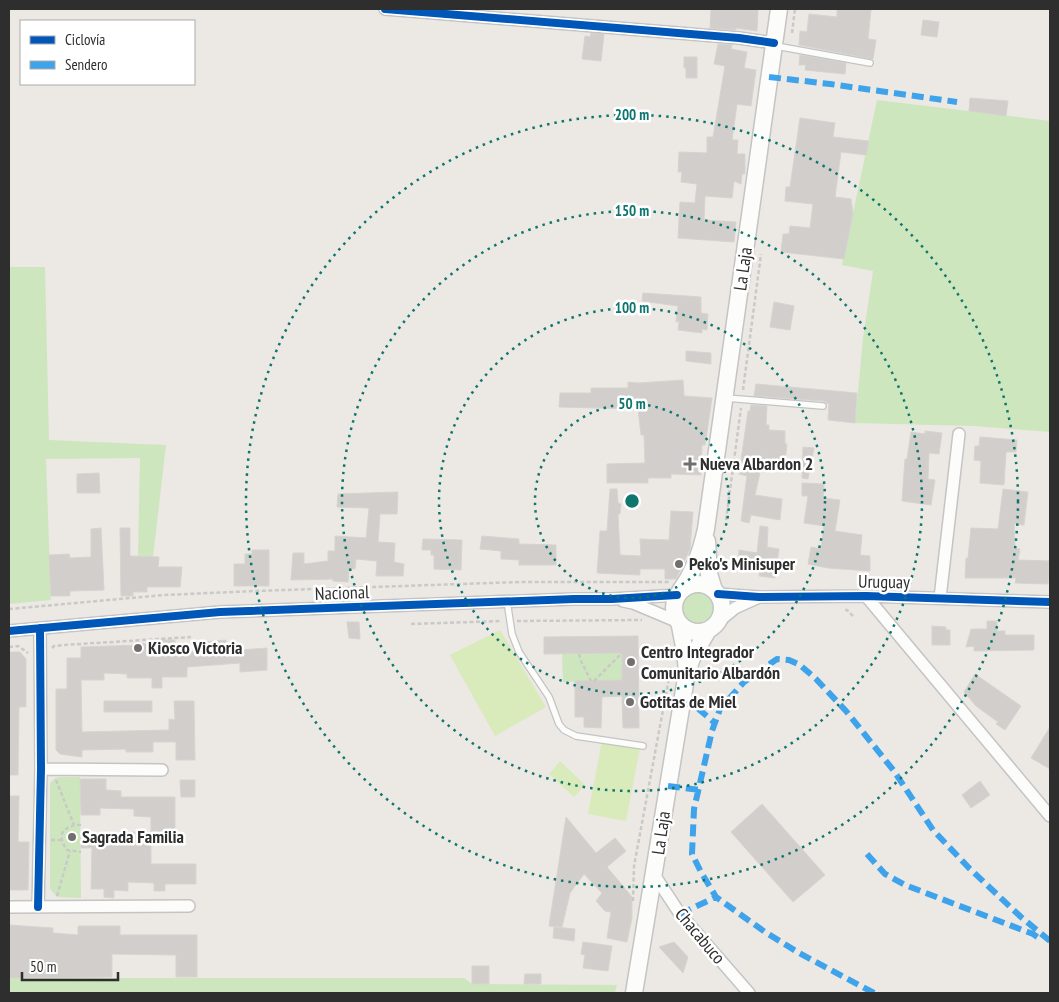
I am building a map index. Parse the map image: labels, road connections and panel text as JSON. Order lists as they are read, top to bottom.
{
  "streets": {
    "main road": ["La Laja"],
    "street": ["Uruguay", "Nacional", "Chacabuco"]
  },
  "crossings": [
    ["La Laja", "Uruguay"],
    ["La Laja", "Nacional"],
    ["La Laja", "Chacabuco"],
    ["Uruguay", "Nacional"]
  ],
  "places": {
    "health": ["Nueva Albardon 2"],
    "other": [
      "Peko's Minisuper",
      "Kiosco Victoria",
      "Centro Integrador Comunitario Albardón",
      "Gotitas de Miel",
      "Sagrada Familia"
    ]
  },
  "legend": ["Ciclovía", "Sendero"],
  "scale_bar": "50 m",
  "rings": [
    "200 m",
    "150 m",
    "100 m",
    "50 m"
  ]
}
